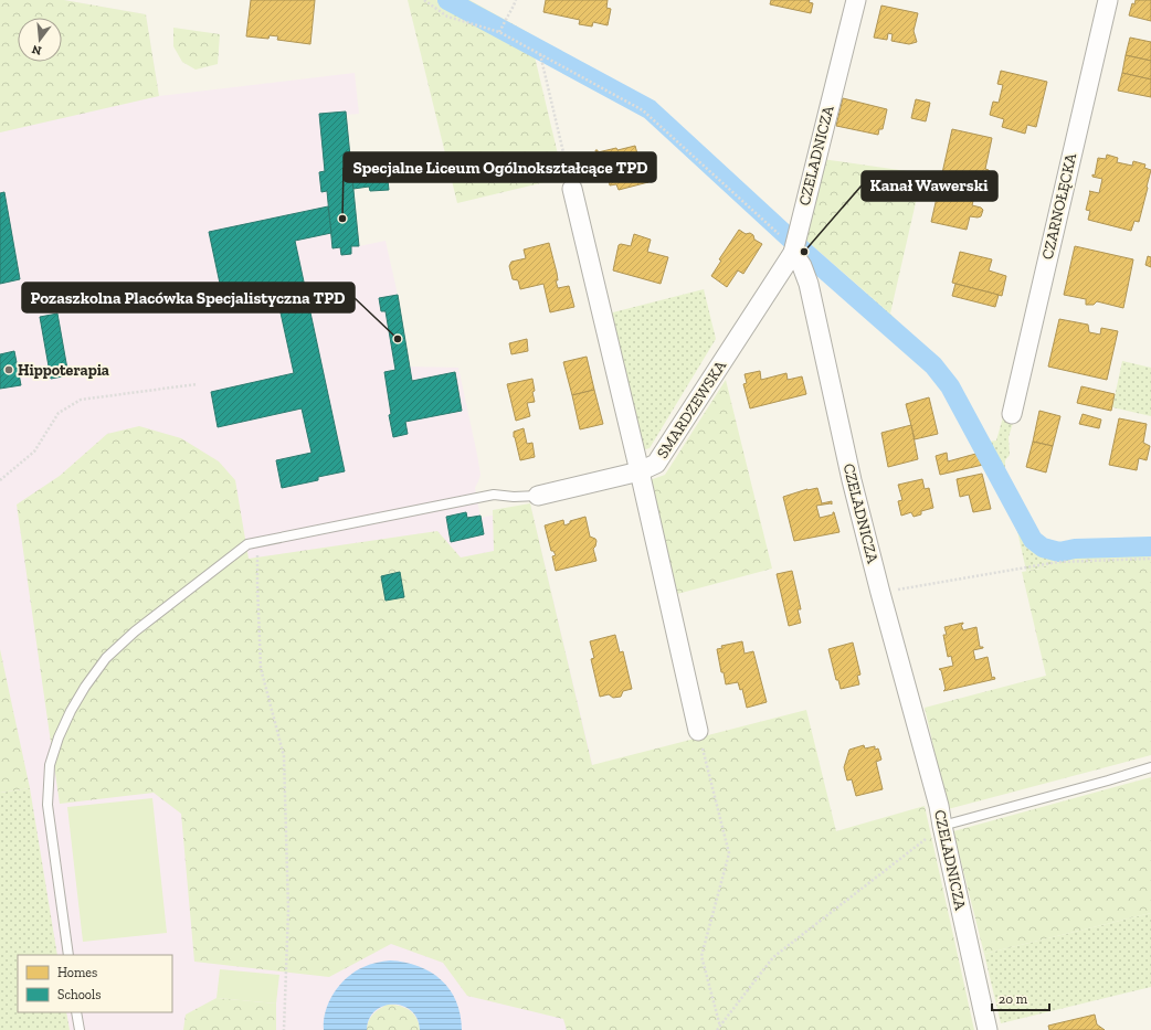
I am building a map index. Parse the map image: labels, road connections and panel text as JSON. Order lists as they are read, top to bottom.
{
  "streets": {
    "street": ["CZELADNICZA", "CZARNOŁĘCKA", "SMARDZEWSKA"]
  },
  "crossings": [
    ["CZELADNICZA", "SMARDZEWSKA"]
  ],
  "places": [
    "Specjalne Liceum Ogólnokształcące TPD",
    "Kanał Wawerski",
    "Pozaszkolna Placówka Specjalistyczna TPD",
    "Hippoterapia"
  ],
  "legend": ["Homes", "Schools"],
  "scale_bar": "20 m",
  "north": "bottom"
}
